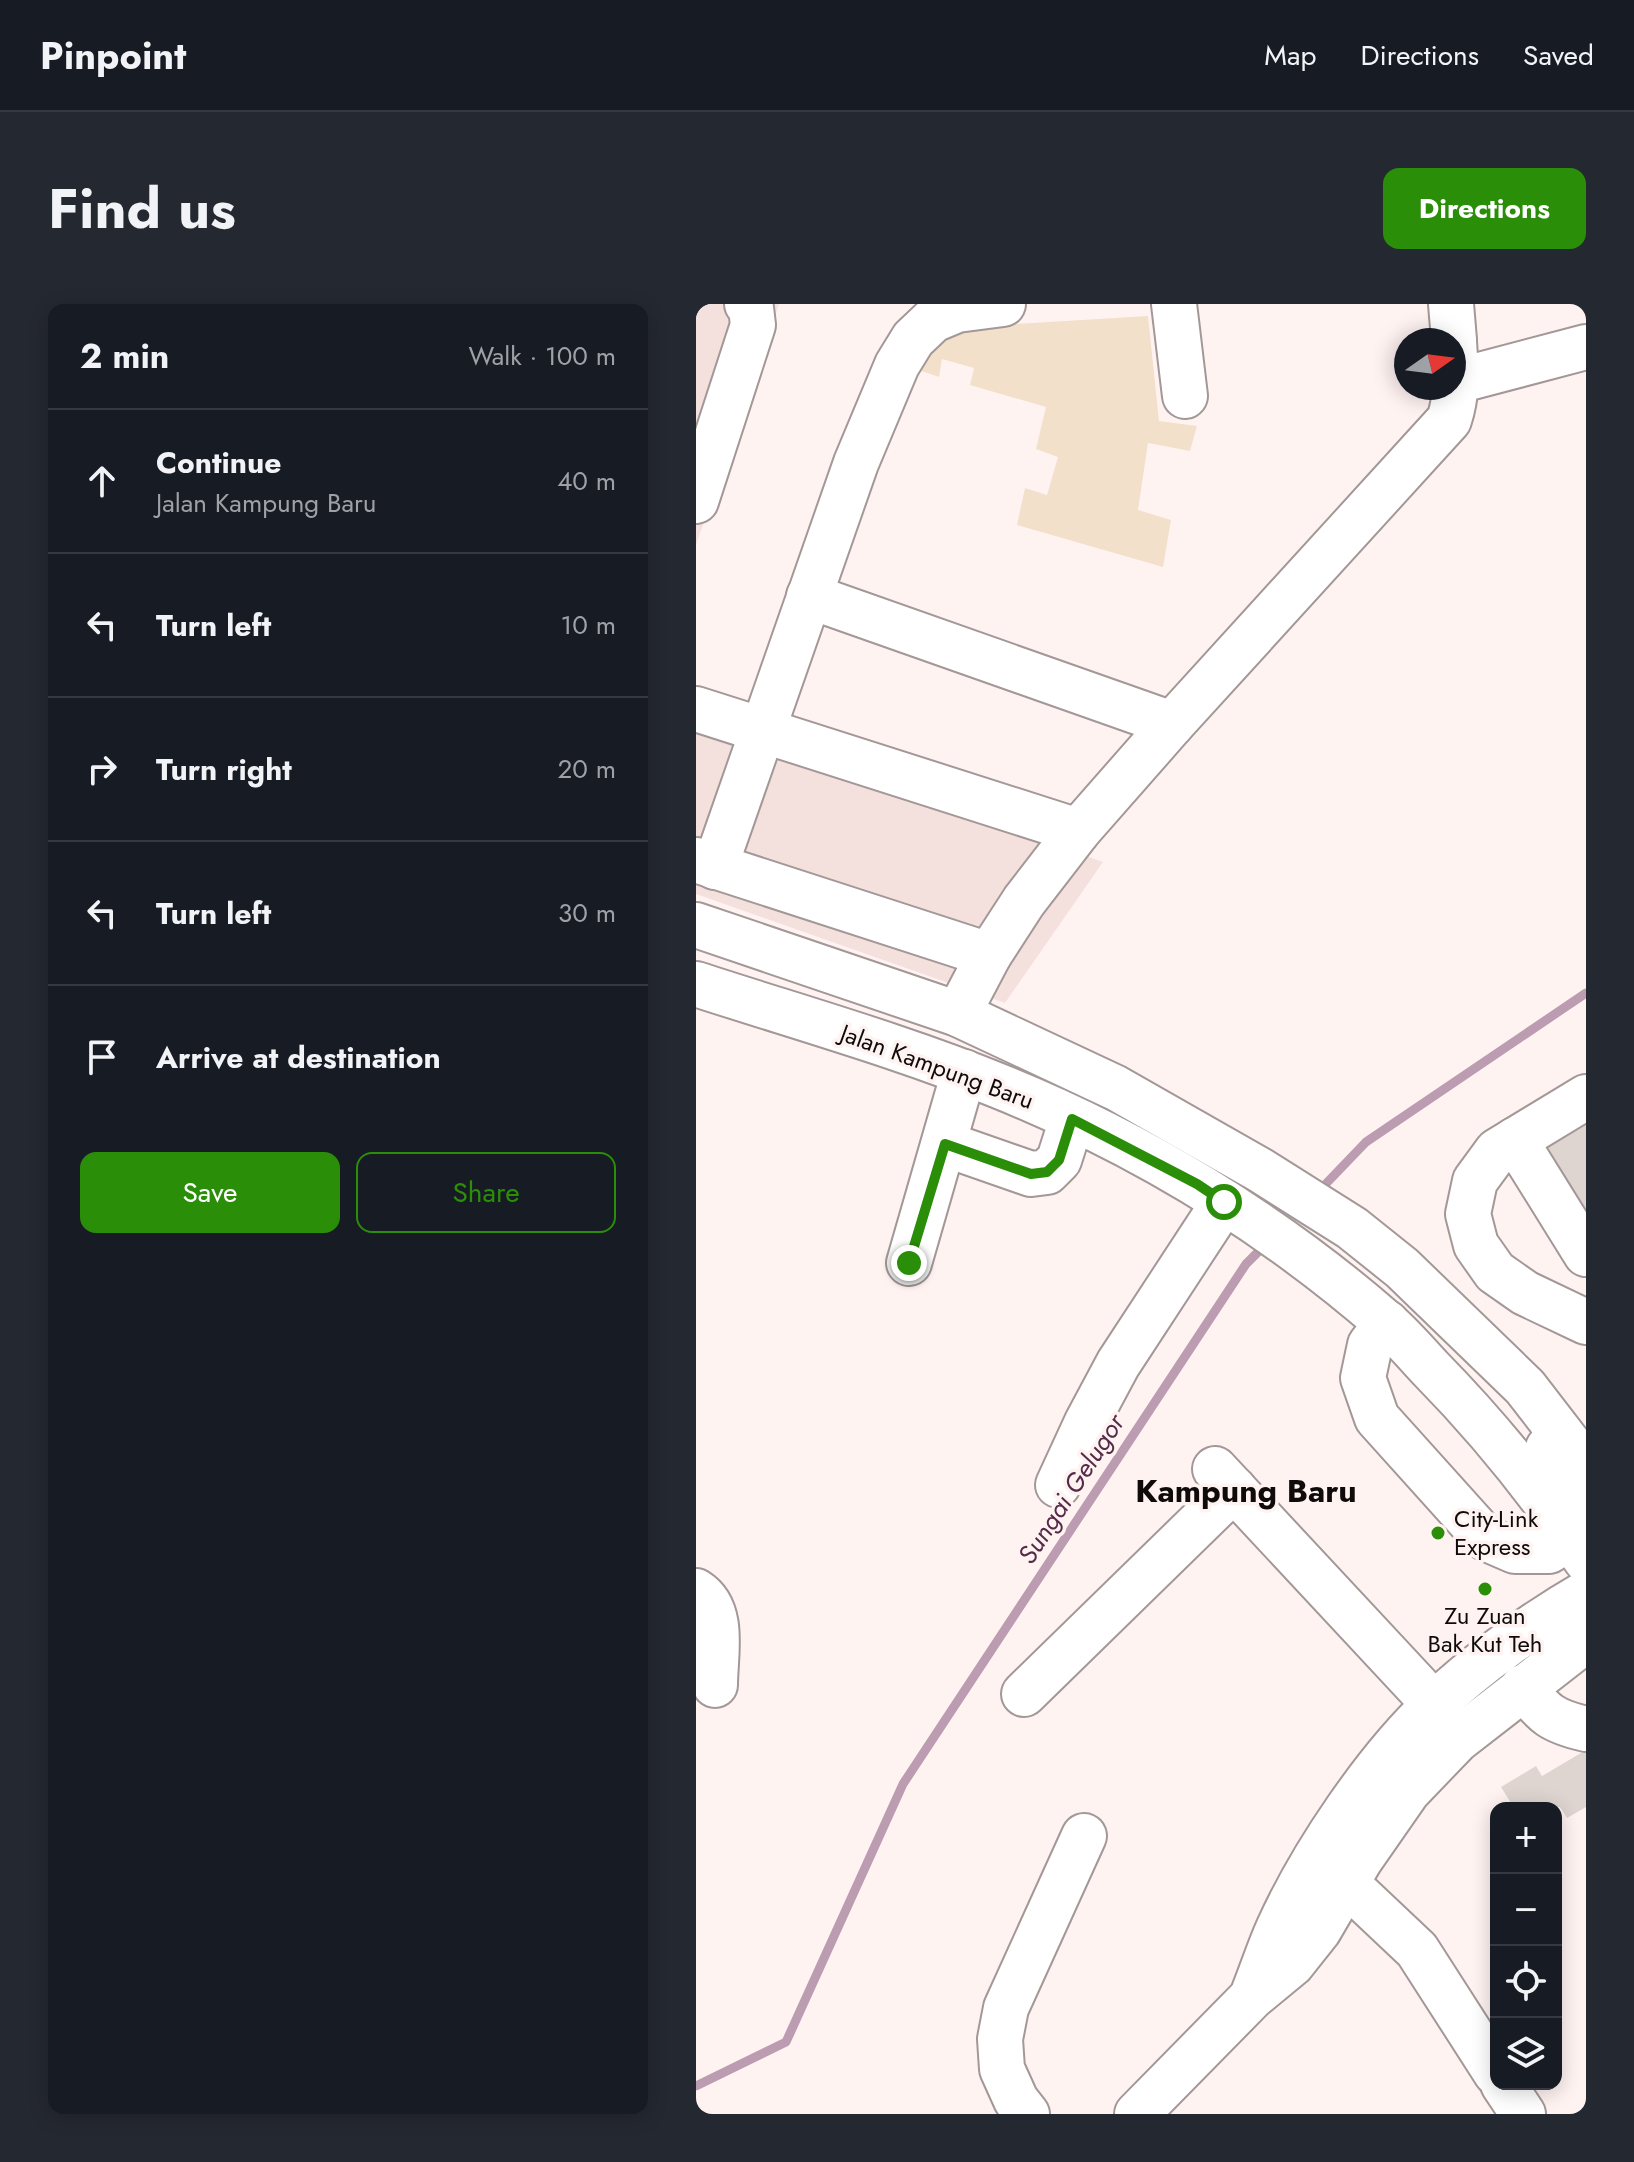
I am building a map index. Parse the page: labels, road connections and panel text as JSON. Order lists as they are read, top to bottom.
{
  "streets": {
    "street": ["Jalan Kampung Baru"]
  },
  "districts": ["Kampung Baru"],
  "water": ["Sungai Gelugor"],
  "places": ["City-Link Express", "Zu Zuan Bak Kut Teh"],
  "north": "right",
  "page": {
    "header": "Pinpoint",
    "nav": ["Map", "Directions", "Saved"],
    "title": "Find us",
    "buttons": [
      "Directions",
      ["Save", "Share"]
    ],
    "heading": ["2 min", "Walk · 100 m"],
    "list": [
      ["Continue", "Jalan Kampung Baru", "40 m"],
      ["Turn left", "10 m"],
      ["Turn right", "20 m"],
      ["Turn left", "30 m"],
      "Arrive at destination"
    ],
    "map_buttons": ["+", "−"]
  }
}
